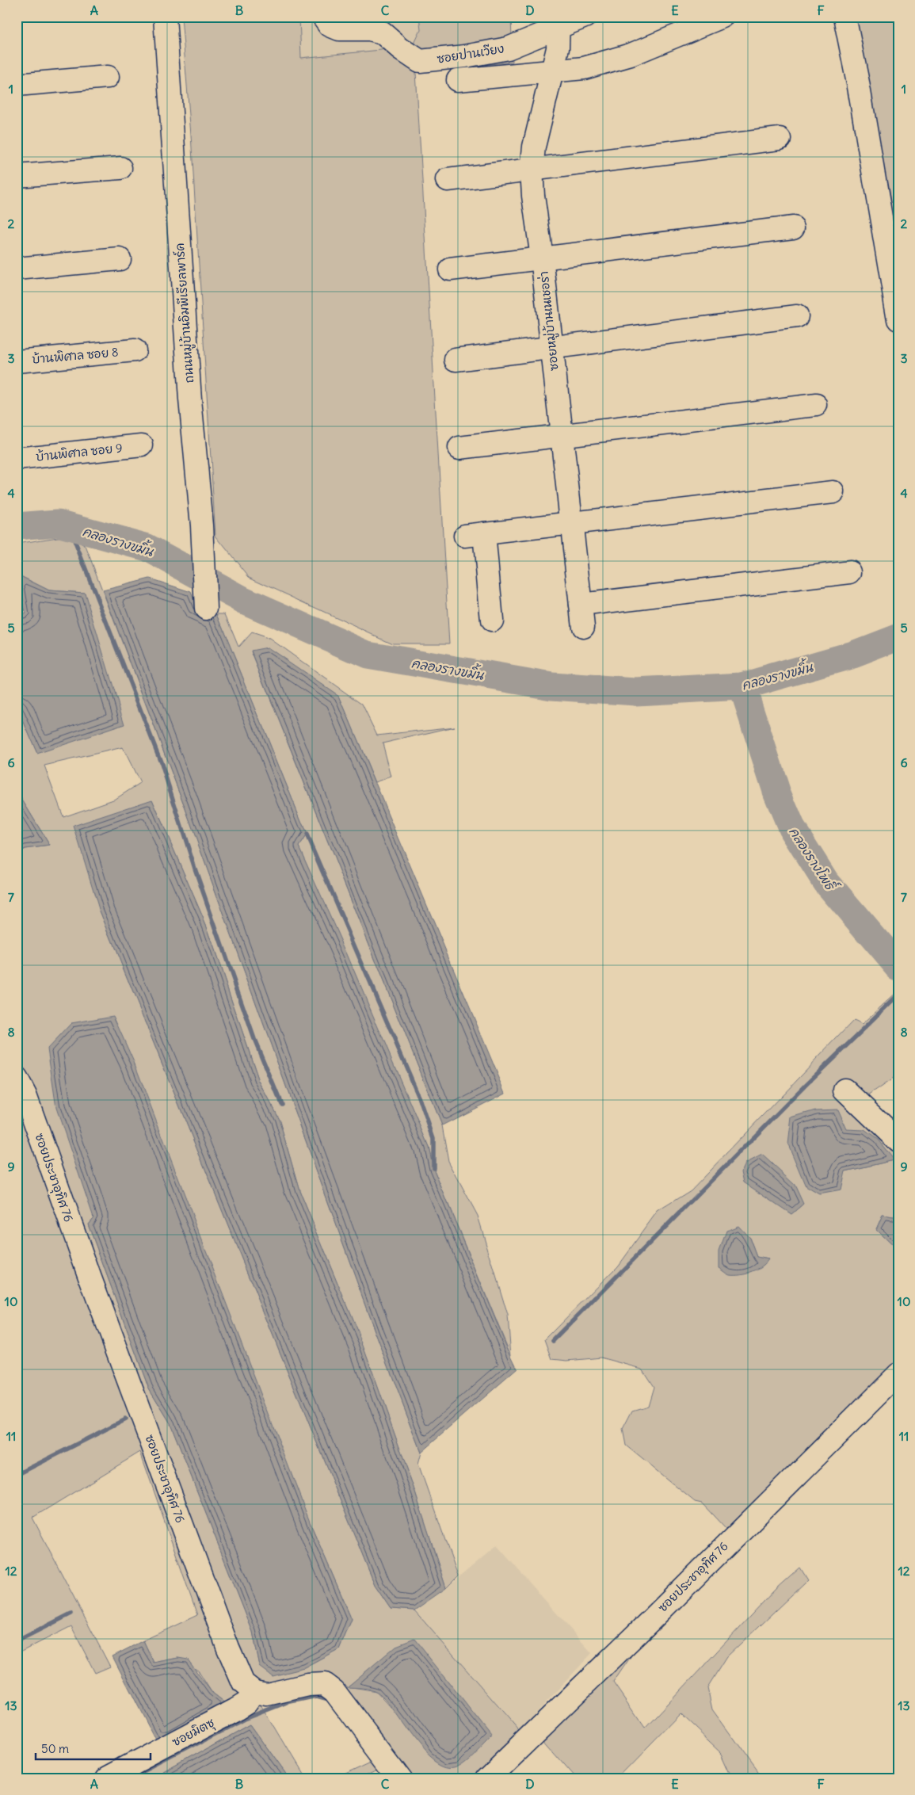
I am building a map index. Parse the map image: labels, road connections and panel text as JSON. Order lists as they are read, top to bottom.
{
  "streets": {
    "street": [
      "ซอยปานเวียง",
      "ถนนหมู่บ้านอิมพีเรียลพาร์ค",
      "ซอยหมู่บ้านเนเชอร่า",
      "บ้านพิศาล ซอย 8",
      "บ้านพิศาล ซอย 9",
      "ซอยประชาอุทิศ 76",
      "ซอยมิตซุ"
    ]
  },
  "crossings": [
    ["ซอยปานเวียง", "ซอยหมู่บ้านเนเชอร่า"],
    ["ซอยประชาอุทิศ 76", "ซอยมิตซุ"]
  ],
  "water": ["คลองรางขมิ้น", "คลองรางโพธิ์"],
  "scale_bar": "50 m",
  "grid": {
    "columns": [
      "A",
      "B",
      "C",
      "D",
      "E",
      "F"
    ],
    "rows": [
      "1",
      "2",
      "3",
      "4",
      "5",
      "6",
      "7",
      "8",
      "9",
      "10",
      "11",
      "12",
      "13"
    ]
  }
}
